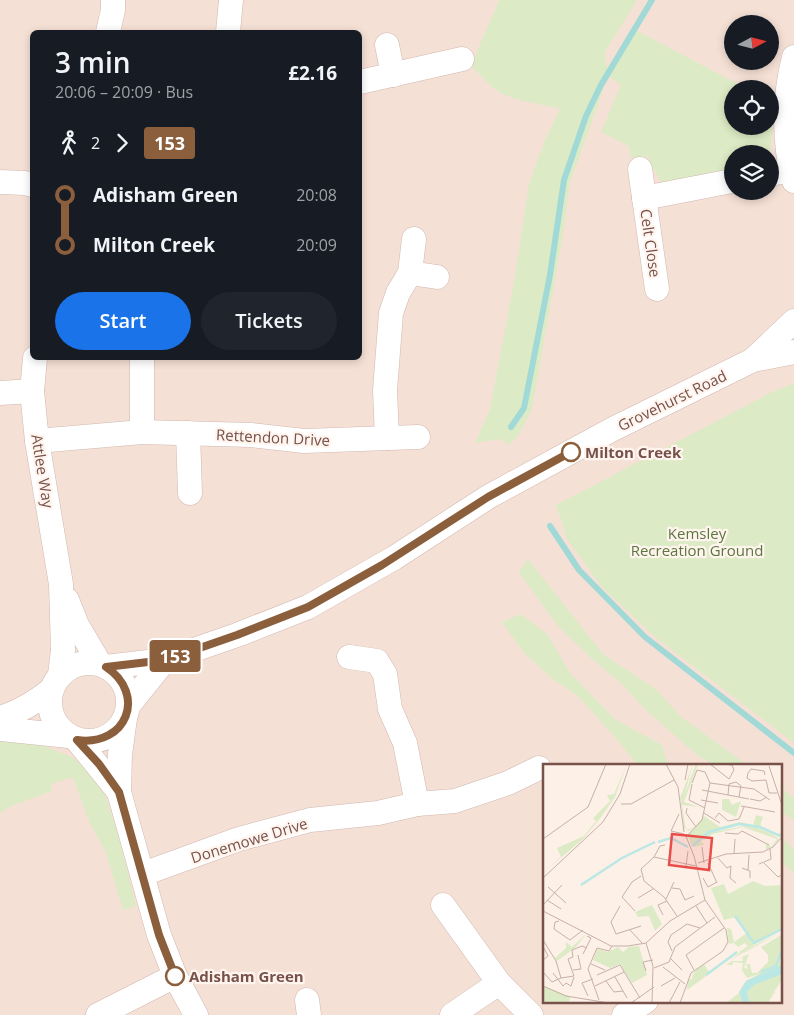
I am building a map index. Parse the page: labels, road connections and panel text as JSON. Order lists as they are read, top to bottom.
{
  "streets": {
    "street": [
      "Celt Close",
      "Grovehurst Road",
      "Rettendon Drive",
      "Attlee Way",
      "Donemowe Drive"
    ]
  },
  "crossings": [
    ["Grovehurst Road", "Attlee Way"],
    ["Rettendon Drive", "Attlee Way"]
  ],
  "parks": ["Kemsley Recreation Ground"],
  "places": ["Milton Creek", "Adisham Green"],
  "lines": ["bus line 153"],
  "north": "right",
  "page": {
    "on_map": "153",
    "heading": ["3 min", "20:06 – 20:09 · Bus", "£2.16"],
    "legs": ["2", "153"],
    "list": [
      {
        "name": "Adisham Green",
        "value": "20:08"
      },
      {
        "name": "Milton Creek",
        "value": "20:09"
      }
    ],
    "buttons": ["Start", "Tickets"]
  }
}
